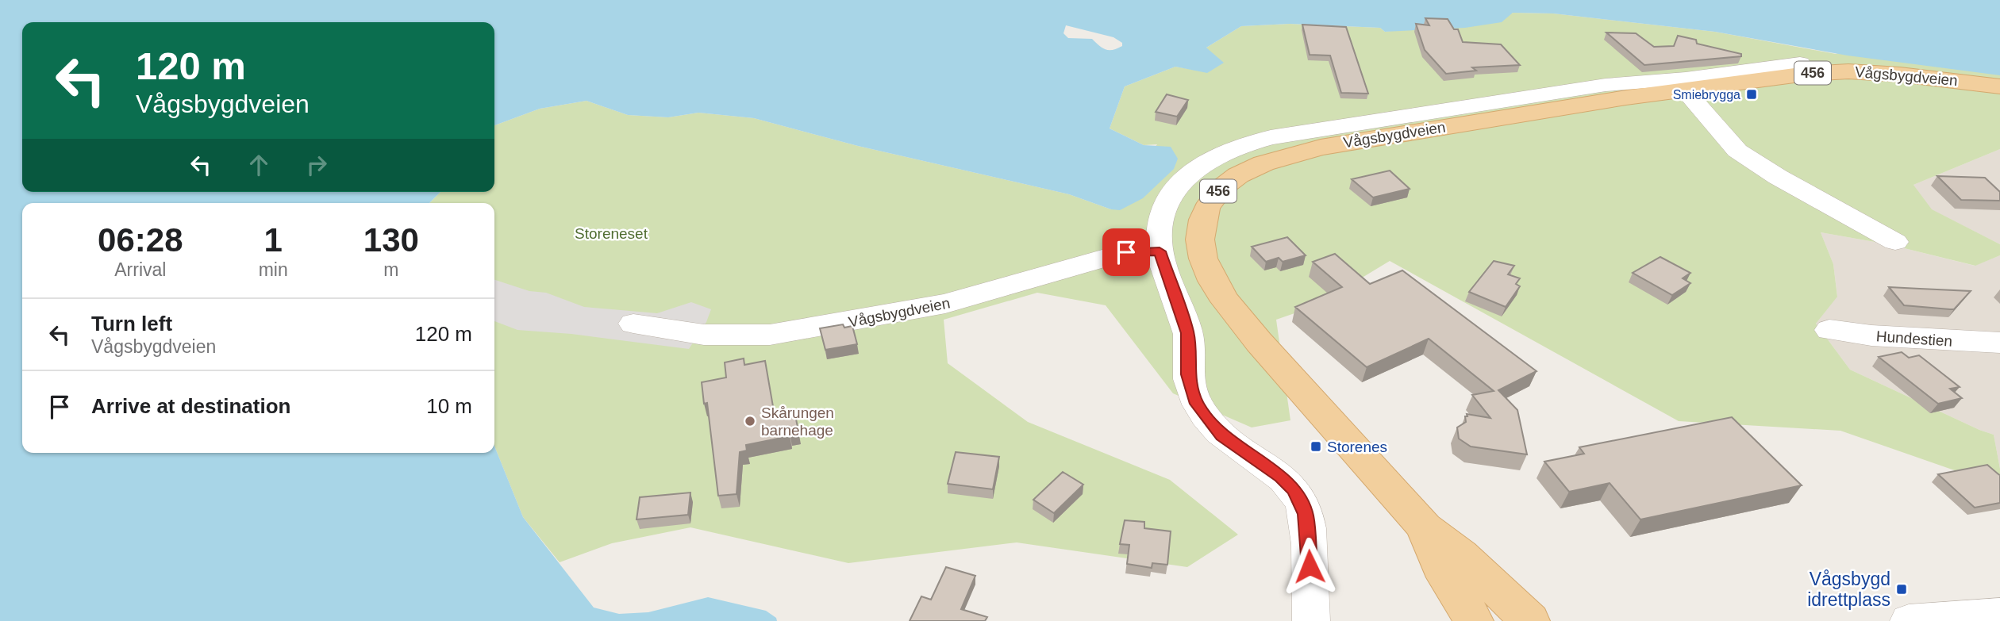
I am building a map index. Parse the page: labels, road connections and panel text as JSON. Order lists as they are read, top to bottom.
{
  "streets": {
    "main road": ["456", "Vågsbygdveien"],
    "street": ["Hundestien"]
  },
  "parks": ["Storeneset"],
  "places": {
    "transit": ["Smiebrygga", "Storenes", "Vågsbygd idrettplass"],
    "other": ["Skårungen barnehage"]
  },
  "page": {
    "turn": ["120 m", "Vågsbygdveien"],
    "eta": [
      "06:28",
      "Arrival",
      "1",
      "min",
      "130",
      "m"
    ],
    "list": [
      {
        "name": "Turn left",
        "note": "Vågsbygdveien",
        "value": "120 m"
      },
      {
        "name": "Arrive at destination",
        "value": "10 m"
      }
    ]
  }
}
